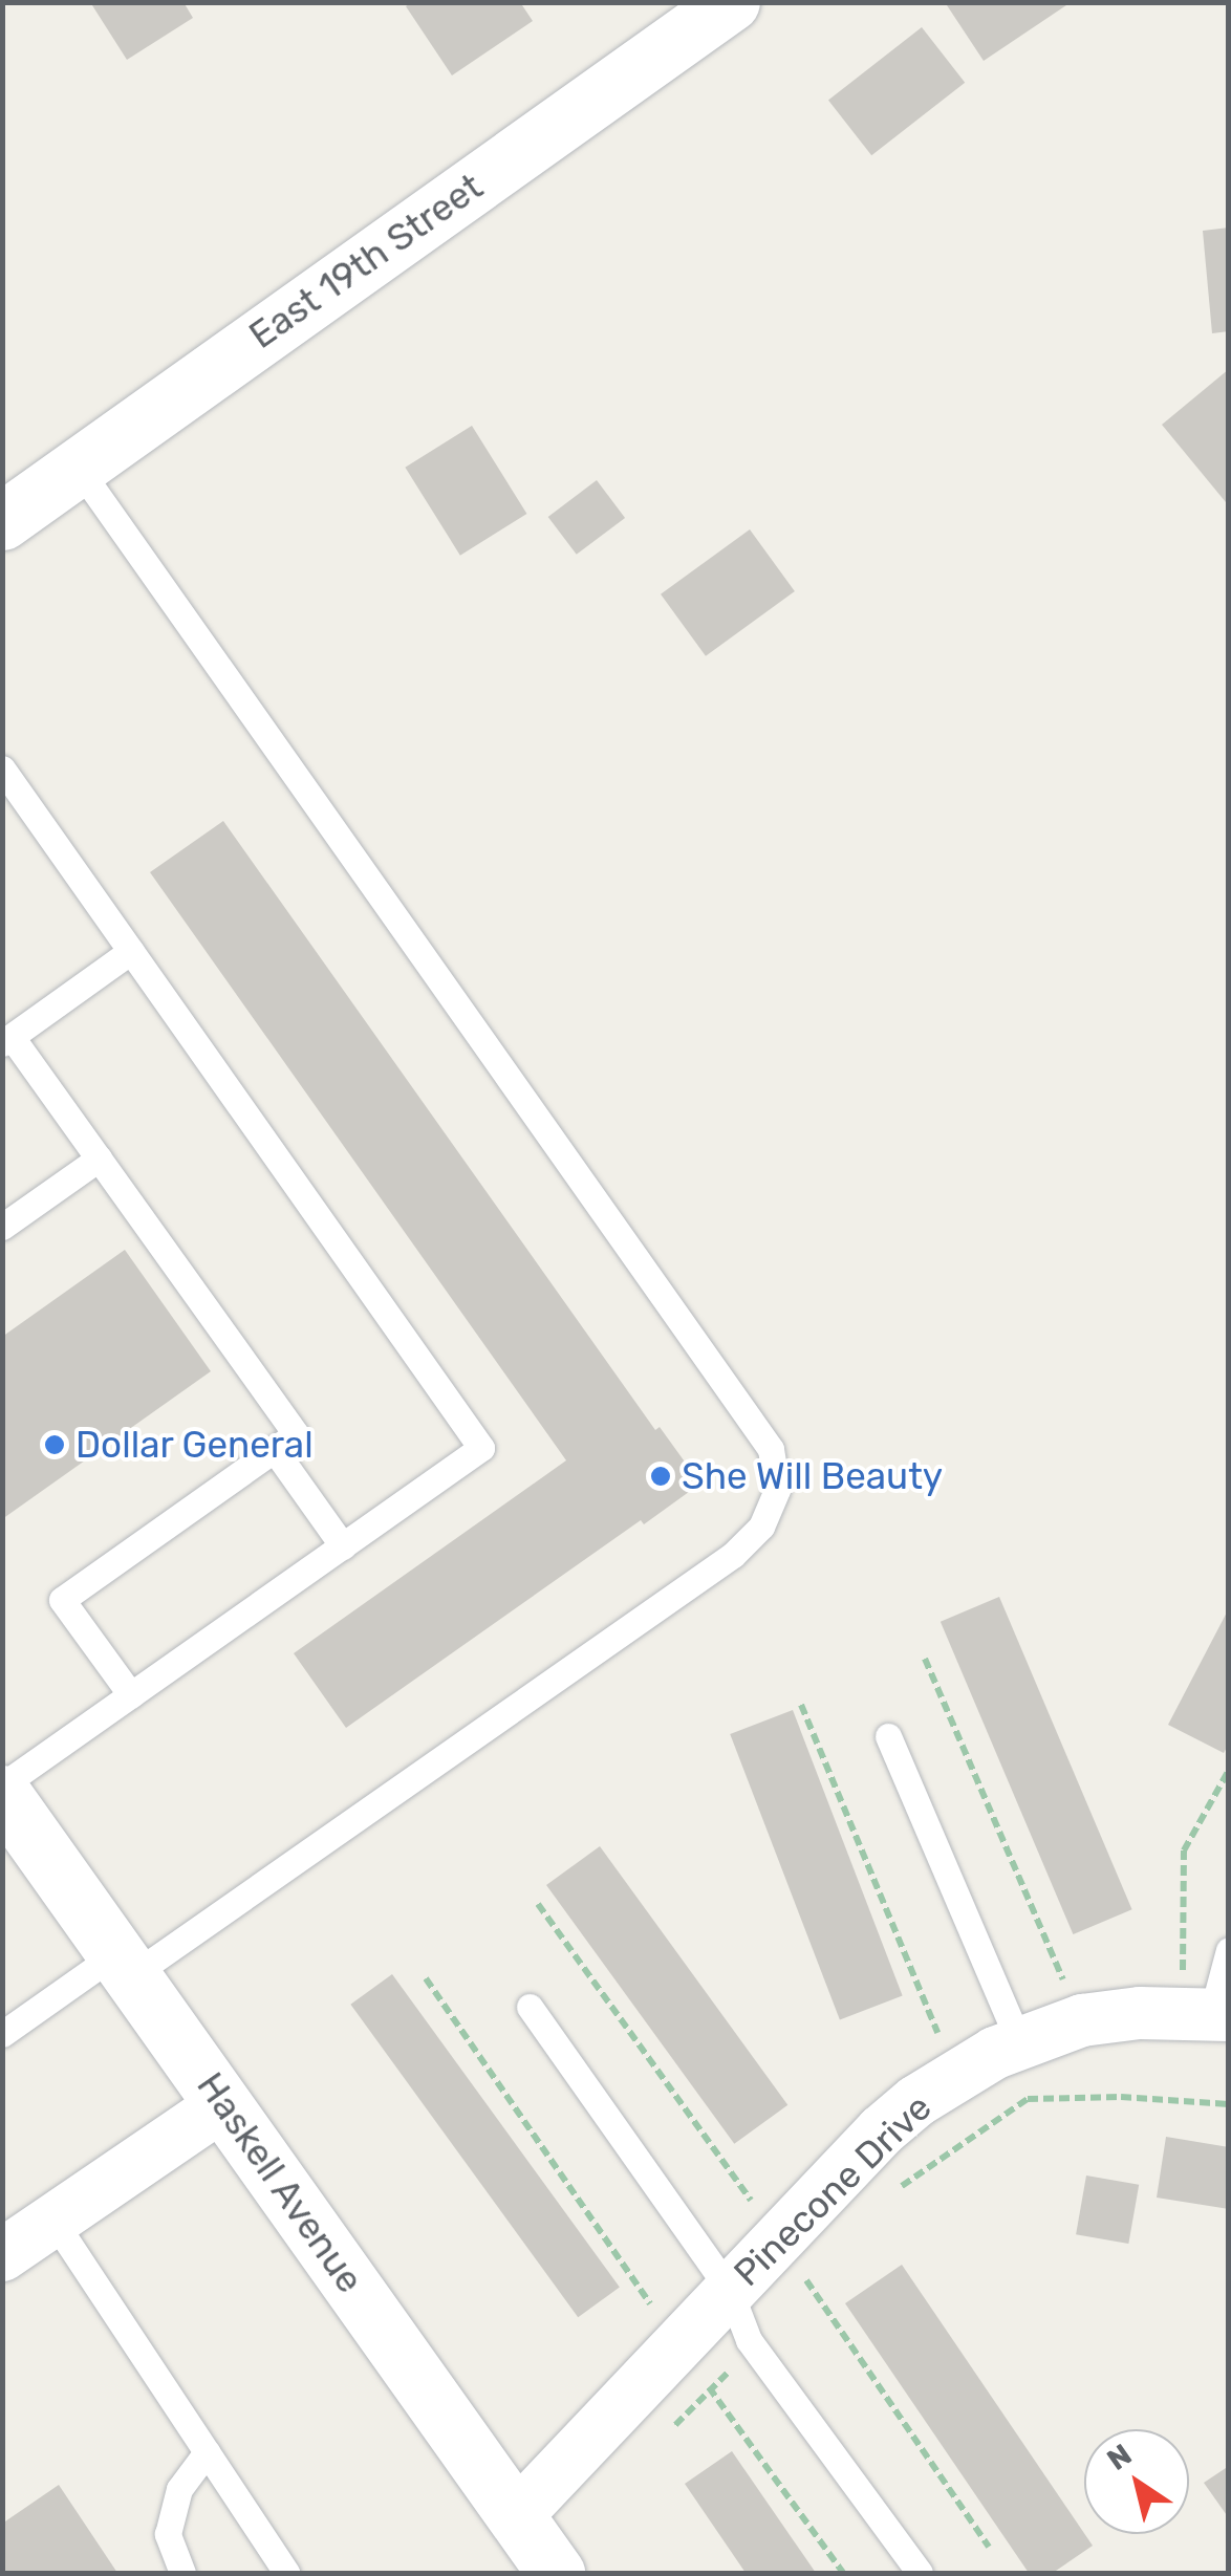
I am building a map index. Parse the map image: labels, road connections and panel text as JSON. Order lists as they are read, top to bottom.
{
  "streets": {
    "main road": ["East 19th Street", "Haskell Avenue"],
    "street": ["Pinecone Drive"]
  },
  "crossings": [
    ["Haskell Avenue", "Pinecone Drive"]
  ],
  "places": ["Dollar General", "She Will Beauty"],
  "north": "top left"
}
